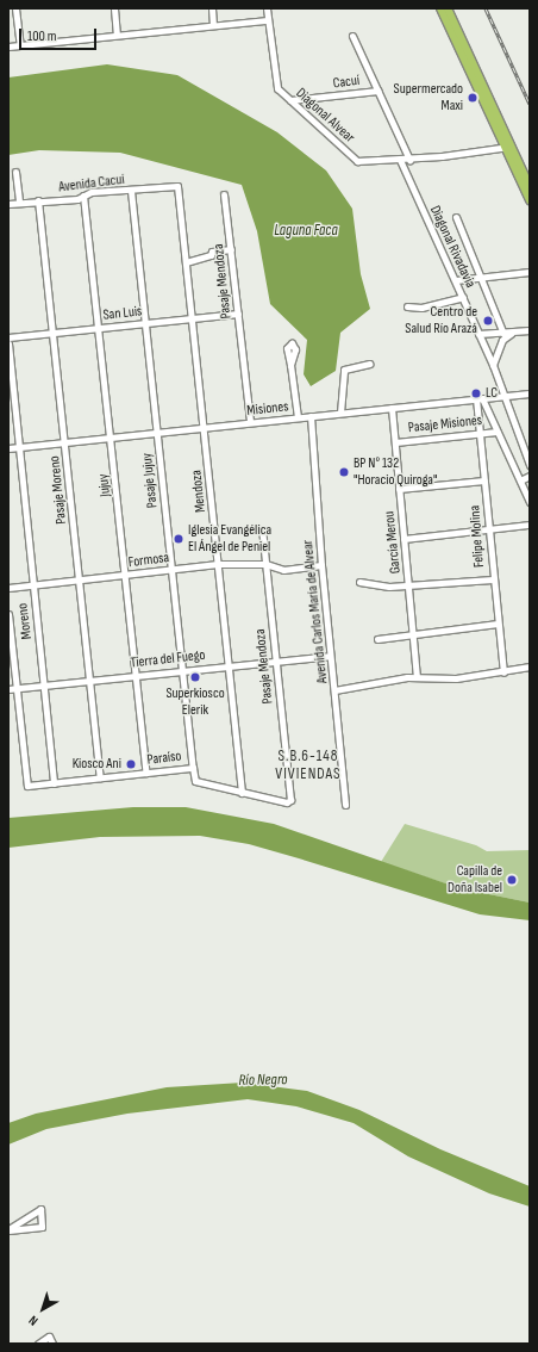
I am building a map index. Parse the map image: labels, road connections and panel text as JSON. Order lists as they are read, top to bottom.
{
  "streets": {
    "street": [
      "Cacuí",
      "Diagonal Alvear",
      "Avenida Cacuí",
      "Diagonal Rivadavia",
      "Pasaje Mendoza",
      "San Luis",
      "Misiones",
      "Pasaje Misiones",
      "Pasaje Jujuy",
      "Jujuy",
      "Pasaje Moreno",
      "Mendoza",
      "Felipe Molina",
      "García Merou",
      "Formosa",
      "Avenida Carlos María de Alvear",
      "Moreno",
      "Tierra del Fuego",
      "Paraíso"
    ]
  },
  "crossings": [
    ["Cacuí", "Diagonal Alvear"],
    ["Diagonal Alvear", "Diagonal Rivadavia"],
    ["Avenida Cacuí", "Pasaje Jujuy"],
    ["Avenida Cacuí", "Jujuy"],
    ["Avenida Cacuí", "Pasaje Moreno"],
    ["Avenida Cacuí", "Mendoza"],
    ["Diagonal Rivadavia", "Misiones"],
    ["Pasaje Mendoza", "San Luis"],
    ["Pasaje Mendoza", "Misiones"],
    ["Pasaje Mendoza", "Formosa"],
    ["Pasaje Mendoza", "Tierra del Fuego"],
    ["Pasaje Mendoza", "Paraíso"],
    ["San Luis", "Pasaje Jujuy"],
    ["San Luis", "Jujuy"],
    ["San Luis", "Pasaje Moreno"],
    ["San Luis", "Mendoza"],
    ["Misiones", "Pasaje Jujuy"],
    ["Misiones", "Jujuy"],
    ["Misiones", "Pasaje Moreno"],
    ["Misiones", "Mendoza"],
    ["Misiones", "Felipe Molina"],
    ["Misiones", "García Merou"],
    ["Misiones", "Avenida Carlos María de Alvear"],
    ["Misiones", "Moreno"],
    ["Pasaje Misiones", "Felipe Molina"],
    ["Pasaje Misiones", "García Merou"],
    ["Pasaje Jujuy", "Formosa"],
    ["Pasaje Jujuy", "Tierra del Fuego"],
    ["Pasaje Jujuy", "Paraíso"],
    ["Jujuy", "Formosa"],
    ["Jujuy", "Tierra del Fuego"],
    ["Jujuy", "Paraíso"],
    ["Pasaje Moreno", "Formosa"],
    ["Pasaje Moreno", "Tierra del Fuego"],
    ["Pasaje Moreno", "Paraíso"],
    ["Mendoza", "Formosa"],
    ["Mendoza", "Tierra del Fuego"],
    ["Mendoza", "Paraíso"],
    ["Formosa", "Avenida Carlos María de Alvear"],
    ["Formosa", "Moreno"],
    ["Avenida Carlos María de Alvear", "Tierra del Fuego"],
    ["Moreno", "Tierra del Fuego"],
    ["Moreno", "Paraíso"],
    ["Tierra del Fuego", "Paraíso"]
  ],
  "districts": ["S.B.6-148 VIVIENDAS"],
  "water": ["Laguna Faca", "Río Negro"],
  "places": [
    "Supermercado Maxi",
    "Centro de Salud Río Arazá",
    "LC",
    "BP N° 132 \"Horacio Quiroga\"",
    "Iglesia Evangélica El Ángel de Peniel",
    "Superkiosco Elerik",
    "Kiosco Ani",
    "Capilla de Doña Isabel"
  ],
  "scale_bar": "100 m",
  "north": "bottom left"
}
